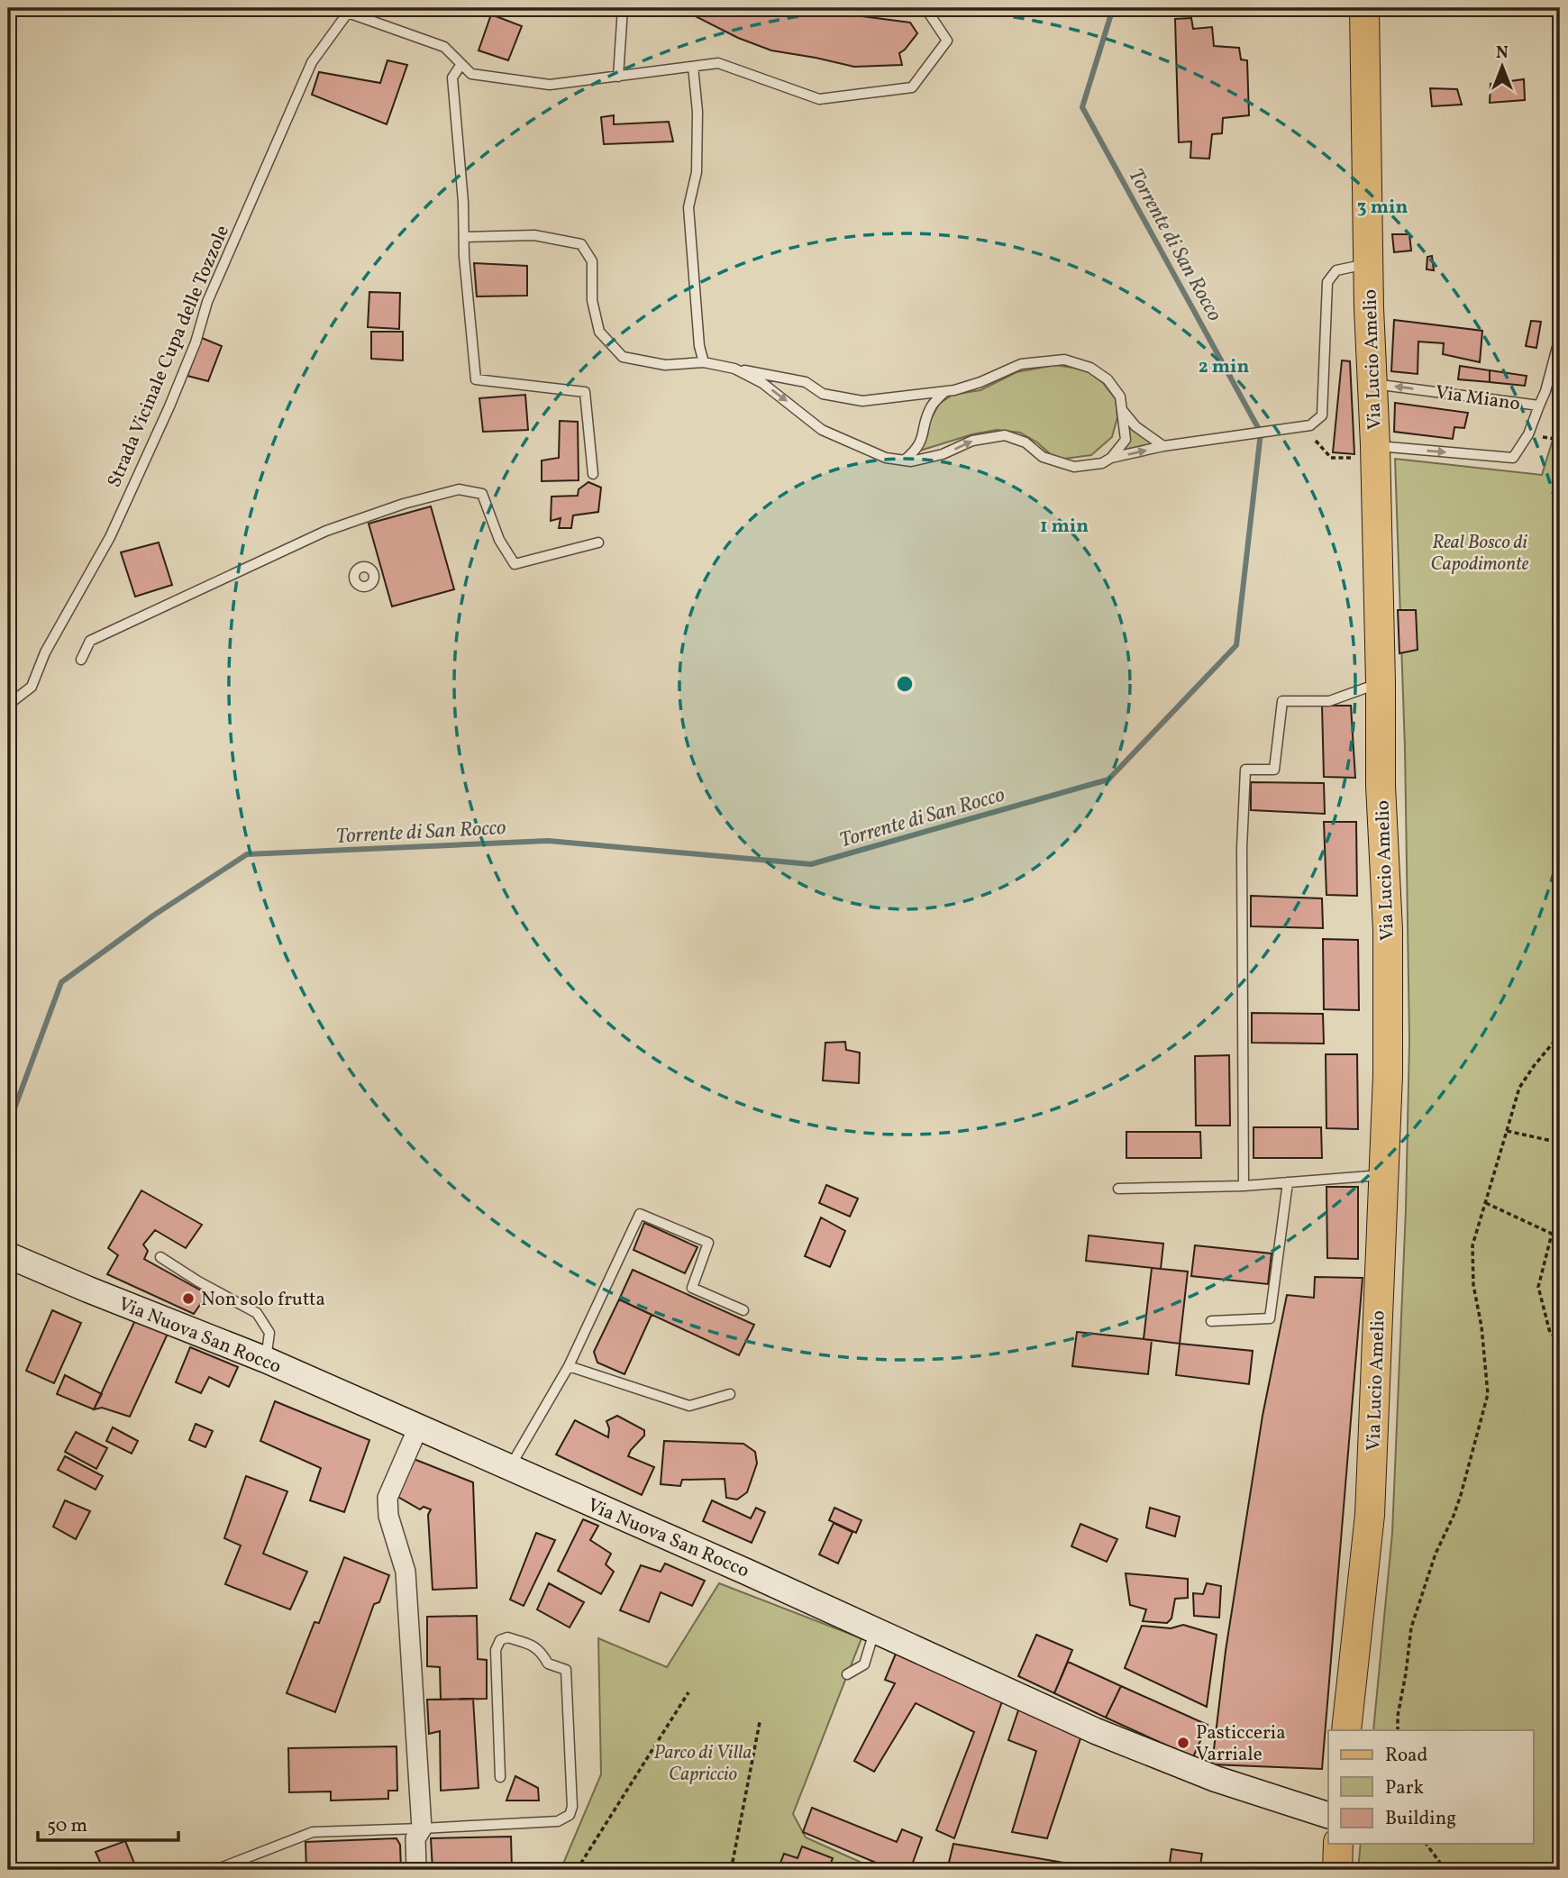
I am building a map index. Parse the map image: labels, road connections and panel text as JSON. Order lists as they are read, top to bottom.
{
  "streets": {
    "main road": ["Via Lucio Amelio", "Via Nuova San Rocco"],
    "lane": ["Strada Vicinale Cupa delle Tozzole", "Via Miano"]
  },
  "crossings": [
    ["Via Lucio Amelio", "Via Miano"]
  ],
  "water": ["Torrente di San Rocco"],
  "parks": ["Real Bosco di Capodimonte", "Parco di Villa Capriccio"],
  "places": ["Non solo frutta", "Pasticceria Varriale"],
  "legend": ["Road", "Park", "Building"],
  "scale_bar": "50 m",
  "north": "top",
  "rings": ["3 min", "2 min", "1 min"]
}
